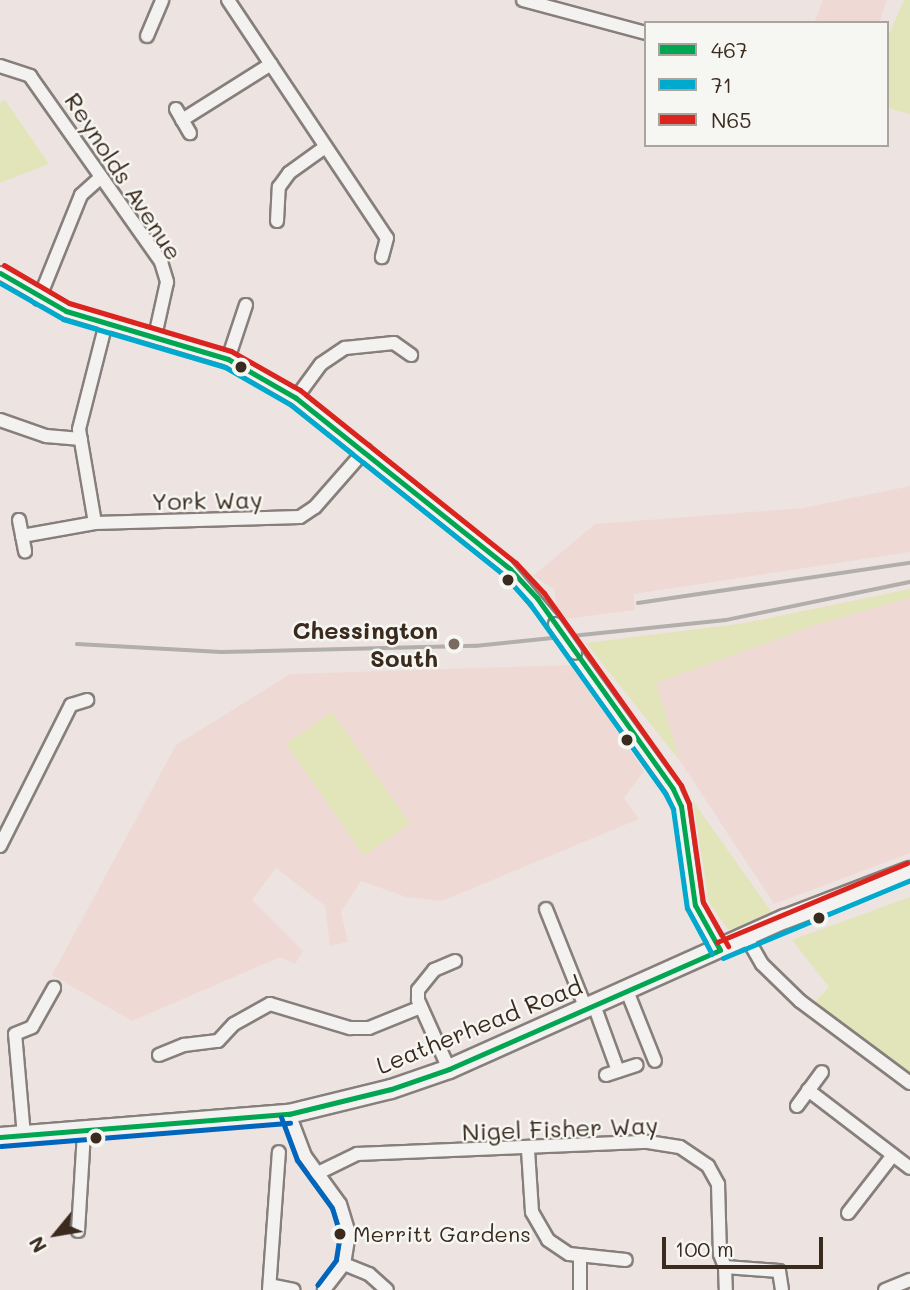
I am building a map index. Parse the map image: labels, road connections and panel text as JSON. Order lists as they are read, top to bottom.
{
  "streets": {
    "highway": ["Leatherhead Road"],
    "street": ["Reynolds Avenue", "York Way", "Nigel Fisher Way"]
  },
  "places": ["Chessington South", "Merritt Gardens"],
  "lines": ["transit line N65", "transit line 467", "transit line 71"],
  "legend": ["467", "71", "N65"],
  "scale_bar": "100 m",
  "north": "bottom left"
}
